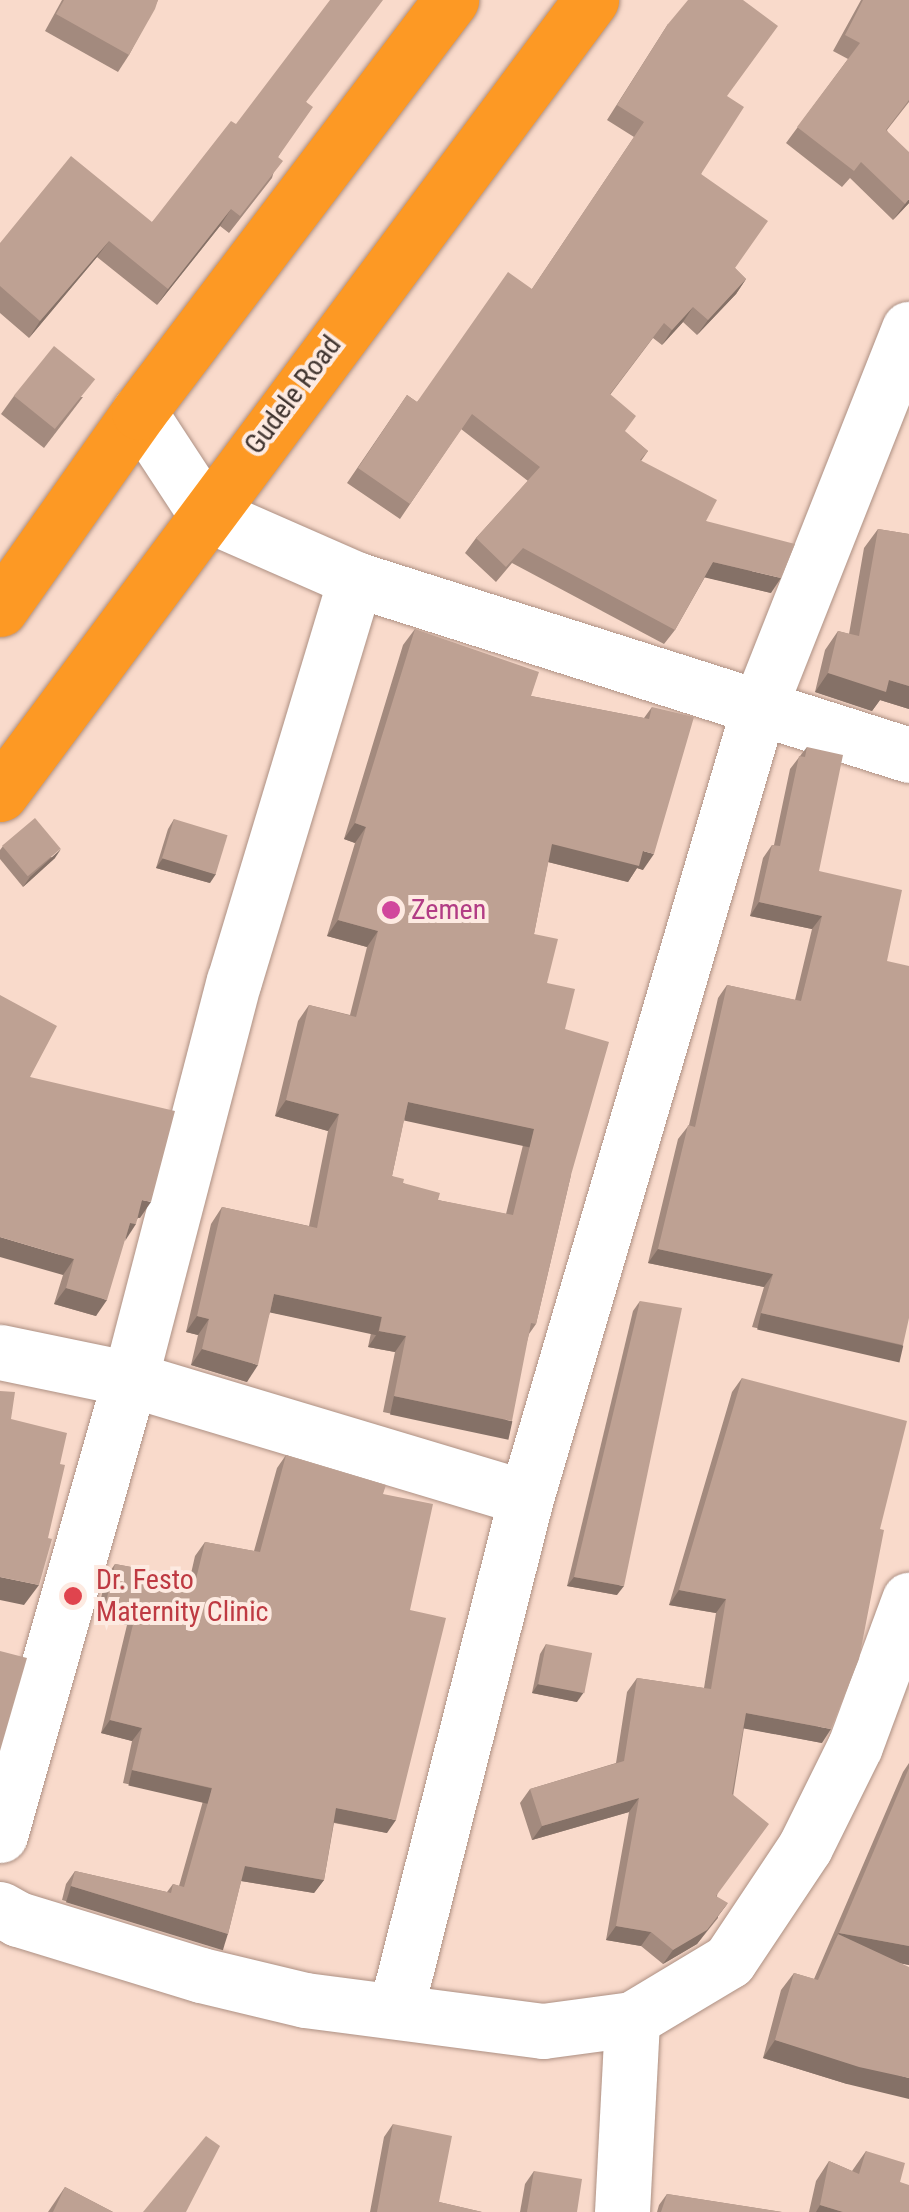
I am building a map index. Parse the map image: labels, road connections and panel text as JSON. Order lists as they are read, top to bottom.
{
  "streets": {
    "highway": ["Gudele Road"]
  },
  "places": ["Zemen", "Dr. Festo Maternity Clinic"]
}
